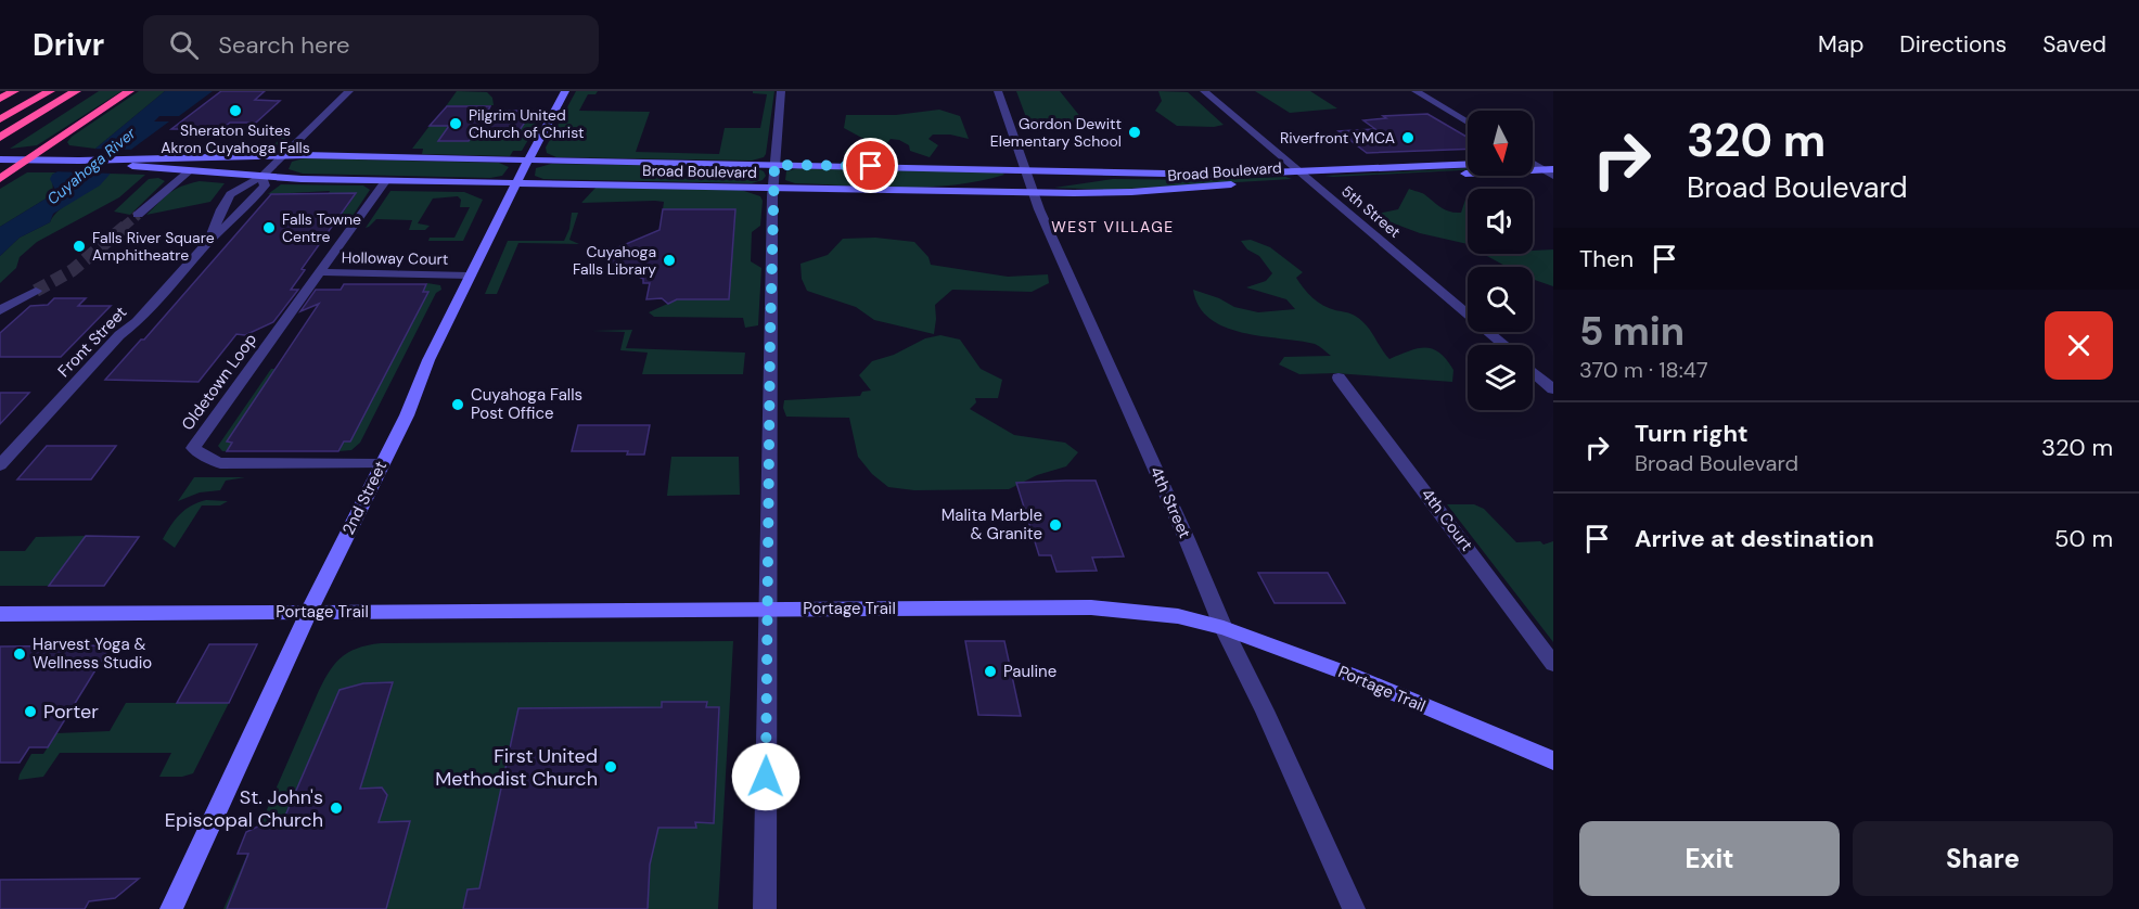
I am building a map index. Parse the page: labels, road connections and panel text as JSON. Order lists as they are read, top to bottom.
{
  "streets": {
    "main road": ["Broad Boulevard", "2nd Street", "Portage Trail"],
    "street": [
      "5th Street",
      "Holloway Court",
      "Front Street",
      "Oldetown Loop",
      "4th Street",
      "4th Court"
    ]
  },
  "crossings": [
    ["Broad Boulevard", "5th Street"],
    ["Broad Boulevard", "Front Street"],
    ["Broad Boulevard", "Oldetown Loop"],
    ["Broad Boulevard", "2nd Street"],
    ["Broad Boulevard", "4th Street"],
    ["Holloway Court", "Oldetown Loop"],
    ["Holloway Court", "2nd Street"],
    ["Oldetown Loop", "2nd Street"],
    ["2nd Street", "Portage Trail"],
    ["4th Street", "Portage Trail"]
  ],
  "districts": ["WEST VILLAGE"],
  "water": ["Cuyahoga River"],
  "places": [
    "Sheraton Suites Akron Cuyahoga Falls",
    "Pilgrim United Church of Christ",
    "Gordon Dewitt Elementary School",
    "Riverfront YMCA",
    "Falls Towne Centre",
    "Falls River Square Amphitheatre",
    "Cuyahoga Falls Library",
    "Cuyahoga Falls Post Office",
    "Malita Marble & Granite",
    "Harvest Yoga & Wellness Studio",
    "Pauline",
    "Porter",
    "First United Methodist Church",
    "St. John's Episcopal Church"
  ],
  "north": "bottom",
  "page": {
    "header": "Drivr",
    "search": "Search here",
    "nav": ["Map", "Directions", "Saved"],
    "turn": ["320 m", "Broad Boulevard"],
    "then": "Then",
    "heading": ["5 min", "370 m · 18:47"],
    "list": [
      {
        "name": "Turn right",
        "note": "Broad Boulevard",
        "value": "320 m"
      },
      {
        "name": "Arrive at destination",
        "value": "50 m"
      }
    ],
    "buttons": ["Exit", "Share"]
  }
}
